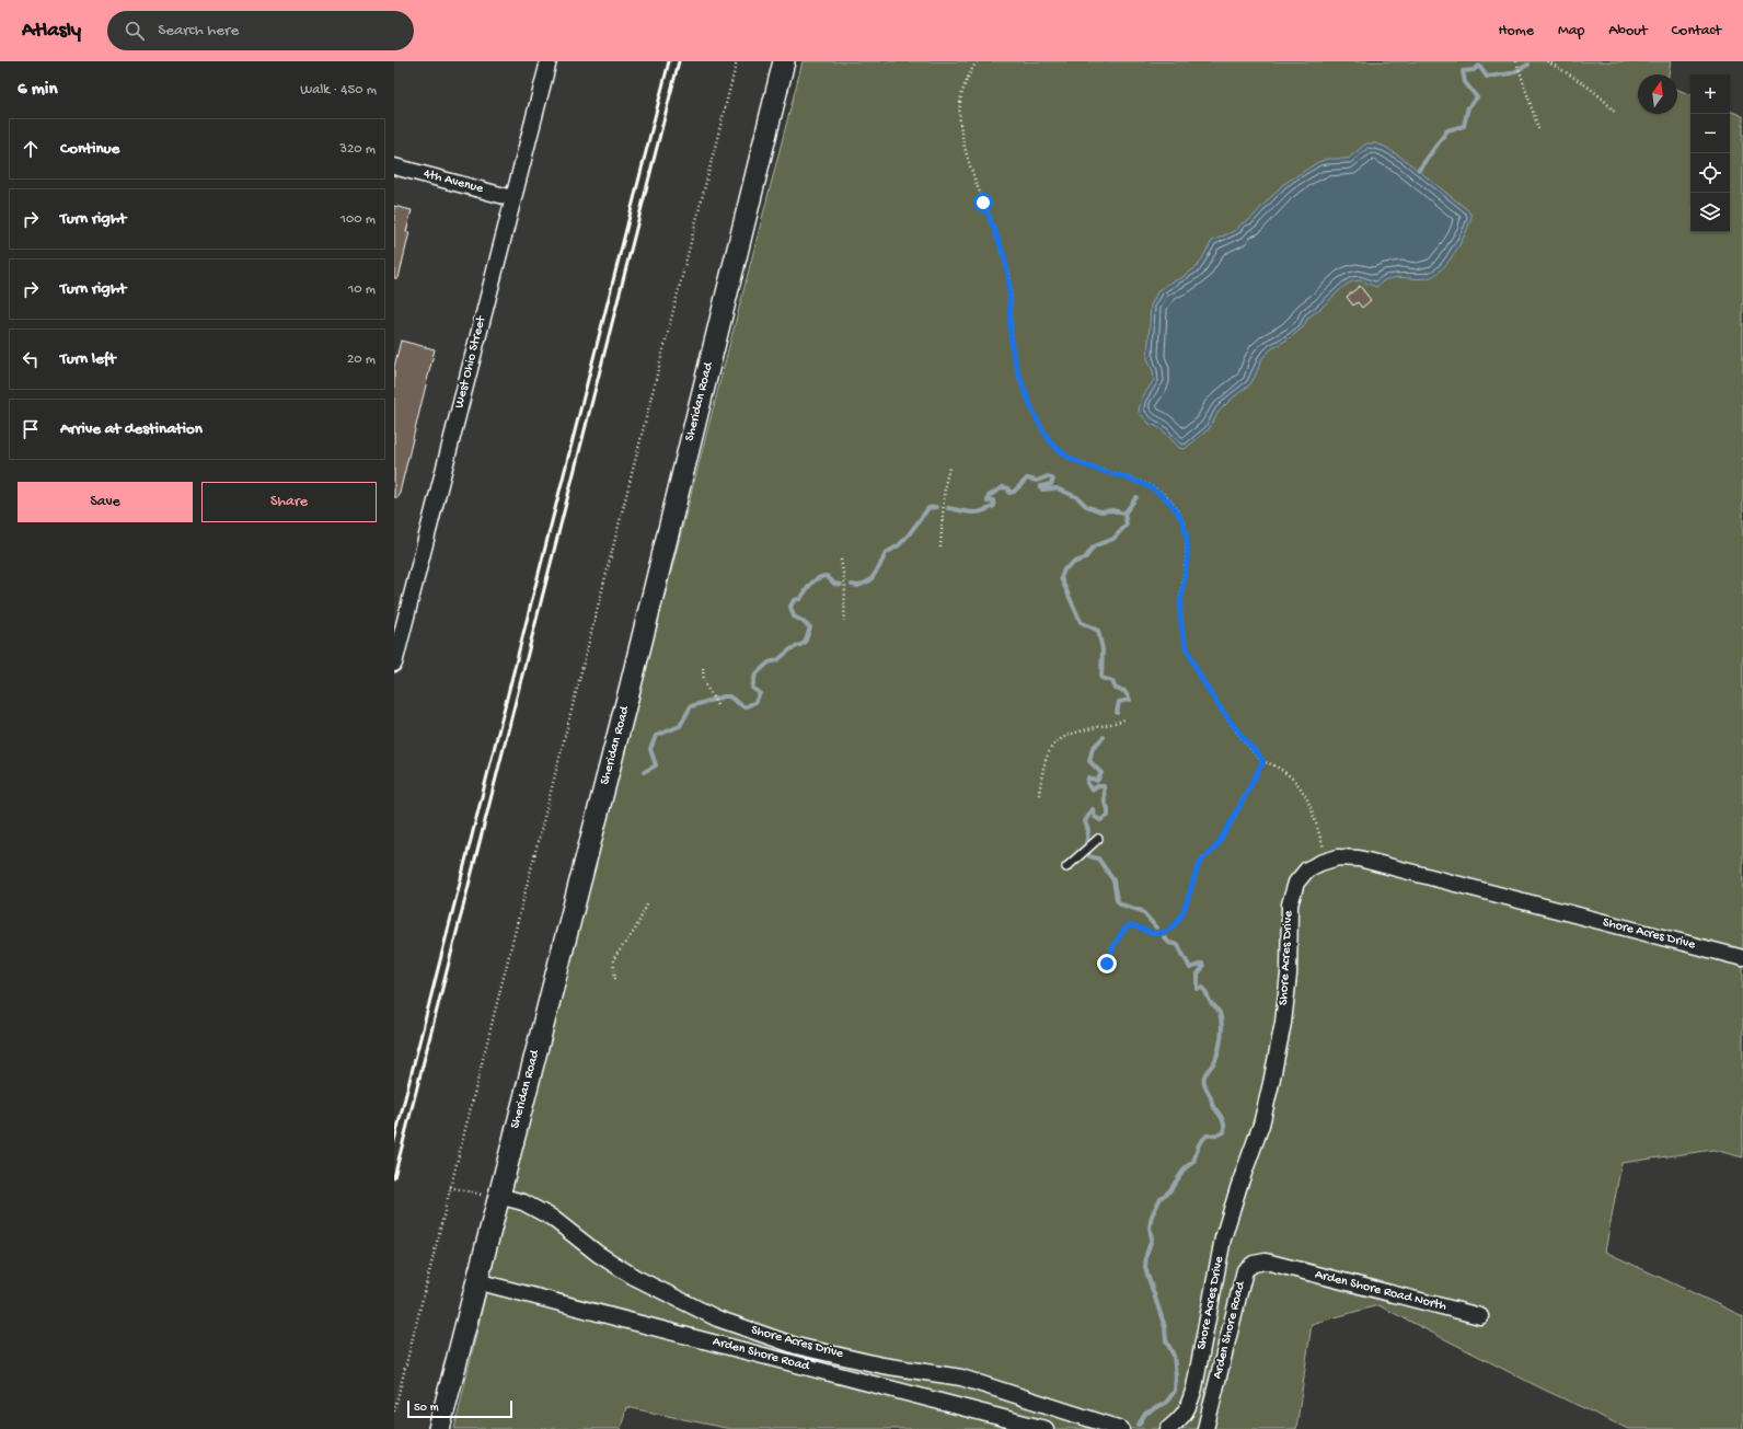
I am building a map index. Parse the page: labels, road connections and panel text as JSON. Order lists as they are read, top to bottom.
{
  "streets": {
    "main road": ["Sheridan Road"],
    "street": [
      "4th Avenue",
      "West Ohio Street",
      "Shore Acres Drive",
      "Arden Shore Road North",
      "Arden Shore Road"
    ]
  },
  "crossings": [
    ["4th Avenue", "West Ohio Street"],
    ["Sheridan Road", "Shore Acres Drive"],
    ["Sheridan Road", "Arden Shore Road"],
    ["Arden Shore Road North", "Arden Shore Road"]
  ],
  "scale_bar": "50 m",
  "north": "top",
  "page": {
    "header": "Atlasly",
    "search": "Search here",
    "nav": [
      "Home",
      "Map",
      "About",
      "Contact"
    ],
    "heading": ["6 min", "Walk · 450 m"],
    "map_buttons": ["+", "−"],
    "list": [
      ["Continue", "320 m"],
      ["Turn right", "100 m"],
      ["Turn right", "10 m"],
      ["Turn left", "20 m"],
      "Arrive at destination"
    ],
    "buttons": ["Save", "Share"],
    "scale": "50 m"
  }
}
